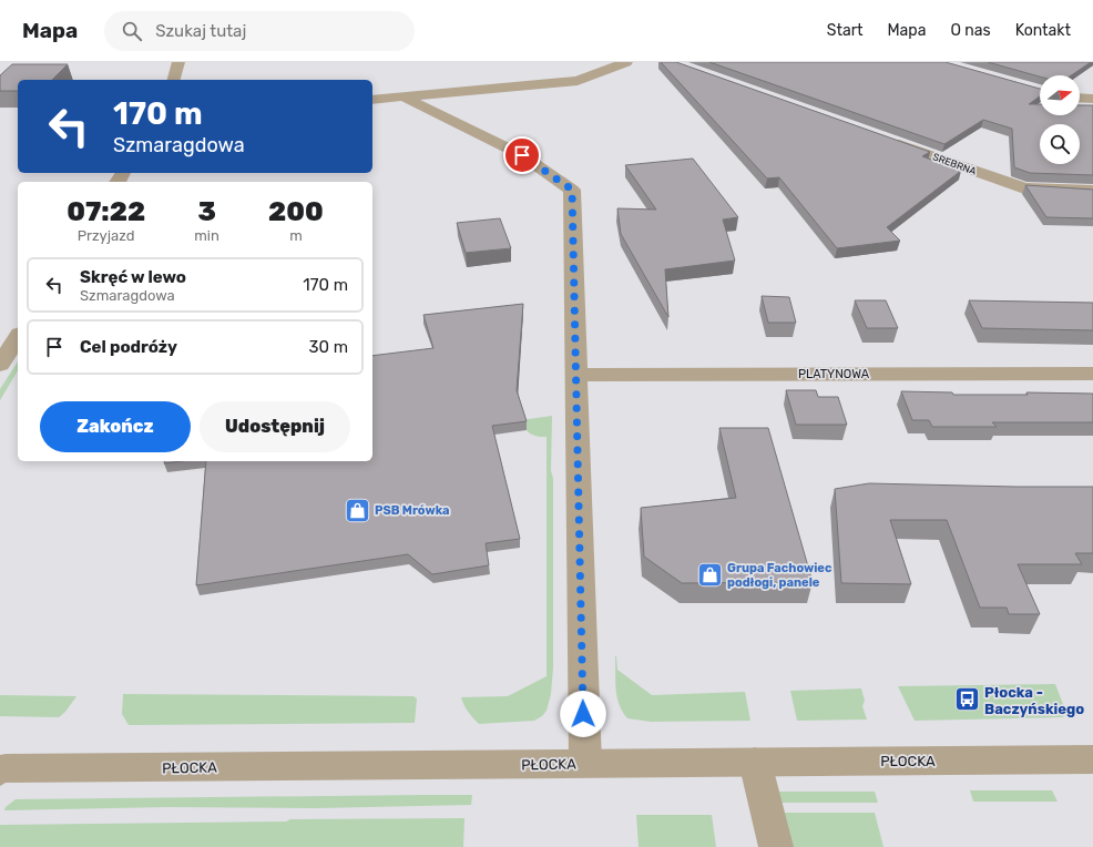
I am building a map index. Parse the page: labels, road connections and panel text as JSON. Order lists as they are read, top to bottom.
{
  "streets": {
    "street": ["SREBRNA", "PLATYNOWA", "PŁOCKA"]
  },
  "places": {
    "shop": ["PSB Mrówka", "Grupa Fachowiec podłogi, panele"],
    "bus stop": ["Płocka - Baczyńskiego"]
  },
  "north": "right",
  "page": {
    "header": "Mapa",
    "search": "Szukaj tutaj",
    "nav": [
      "Start",
      "Mapa",
      "O nas",
      "Kontakt"
    ],
    "turn": ["170 m", "Szmaragdowa"],
    "eta": [
      "07:22",
      "Przyjazd",
      "3",
      "min",
      "200",
      "m"
    ],
    "list": [
      {
        "name": "Skręć w lewo",
        "note": "Szmaragdowa",
        "value": "170 m"
      },
      {
        "name": "Cel podróży",
        "value": "30 m"
      }
    ],
    "buttons": ["Zakończ", "Udostępnij"]
  }
}
